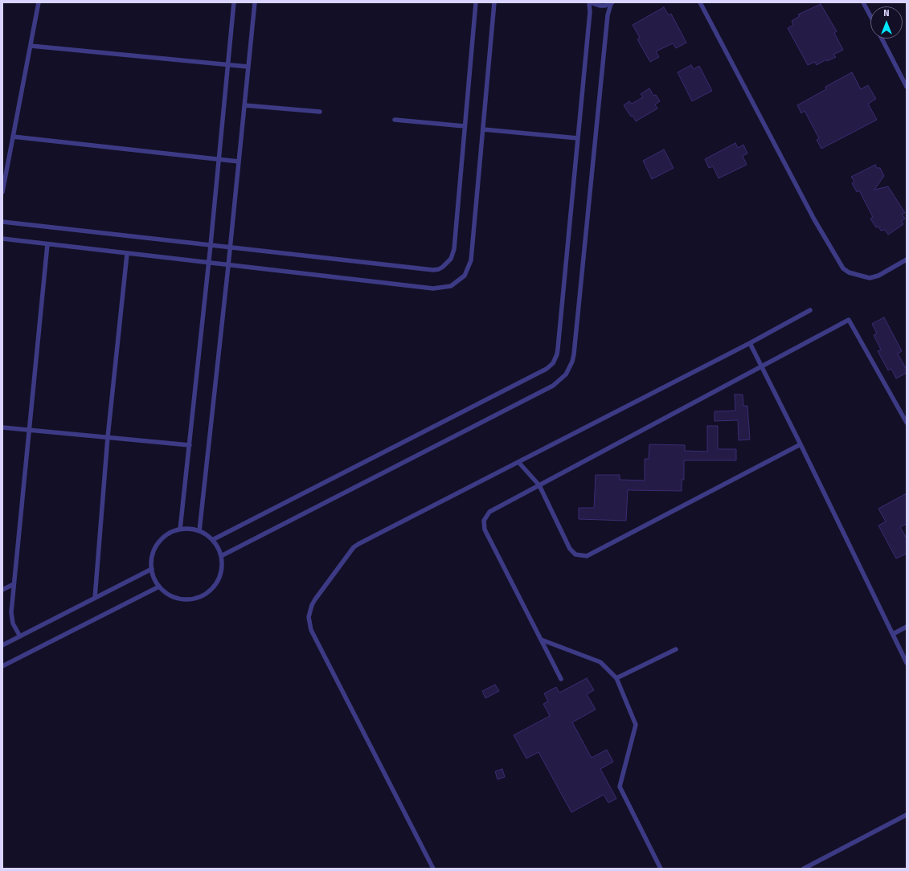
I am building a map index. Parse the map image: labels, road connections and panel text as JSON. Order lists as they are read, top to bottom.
{
  "north": "top"
}
